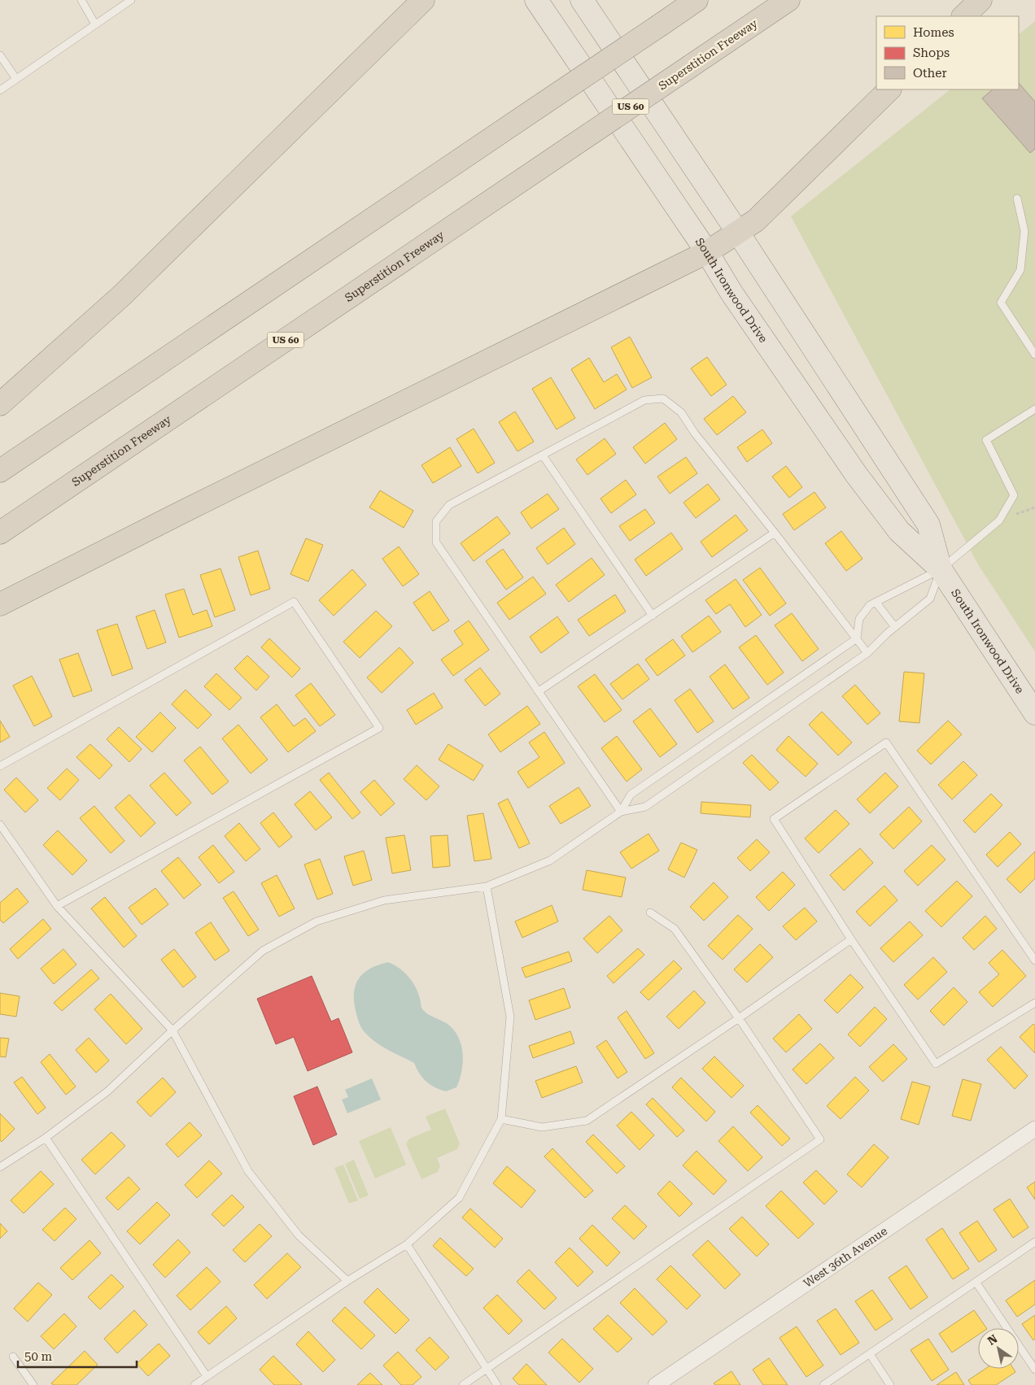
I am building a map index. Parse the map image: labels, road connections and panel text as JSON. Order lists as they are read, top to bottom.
{
  "streets": {
    "highway": ["Superstition Freeway", "US 60"],
    "main road": ["South Ironwood Drive"],
    "street": ["West 36th Avenue"]
  },
  "legend": ["Homes", "Shops", "Other"],
  "scale_bar": "50 m",
  "north": "top left"
}
